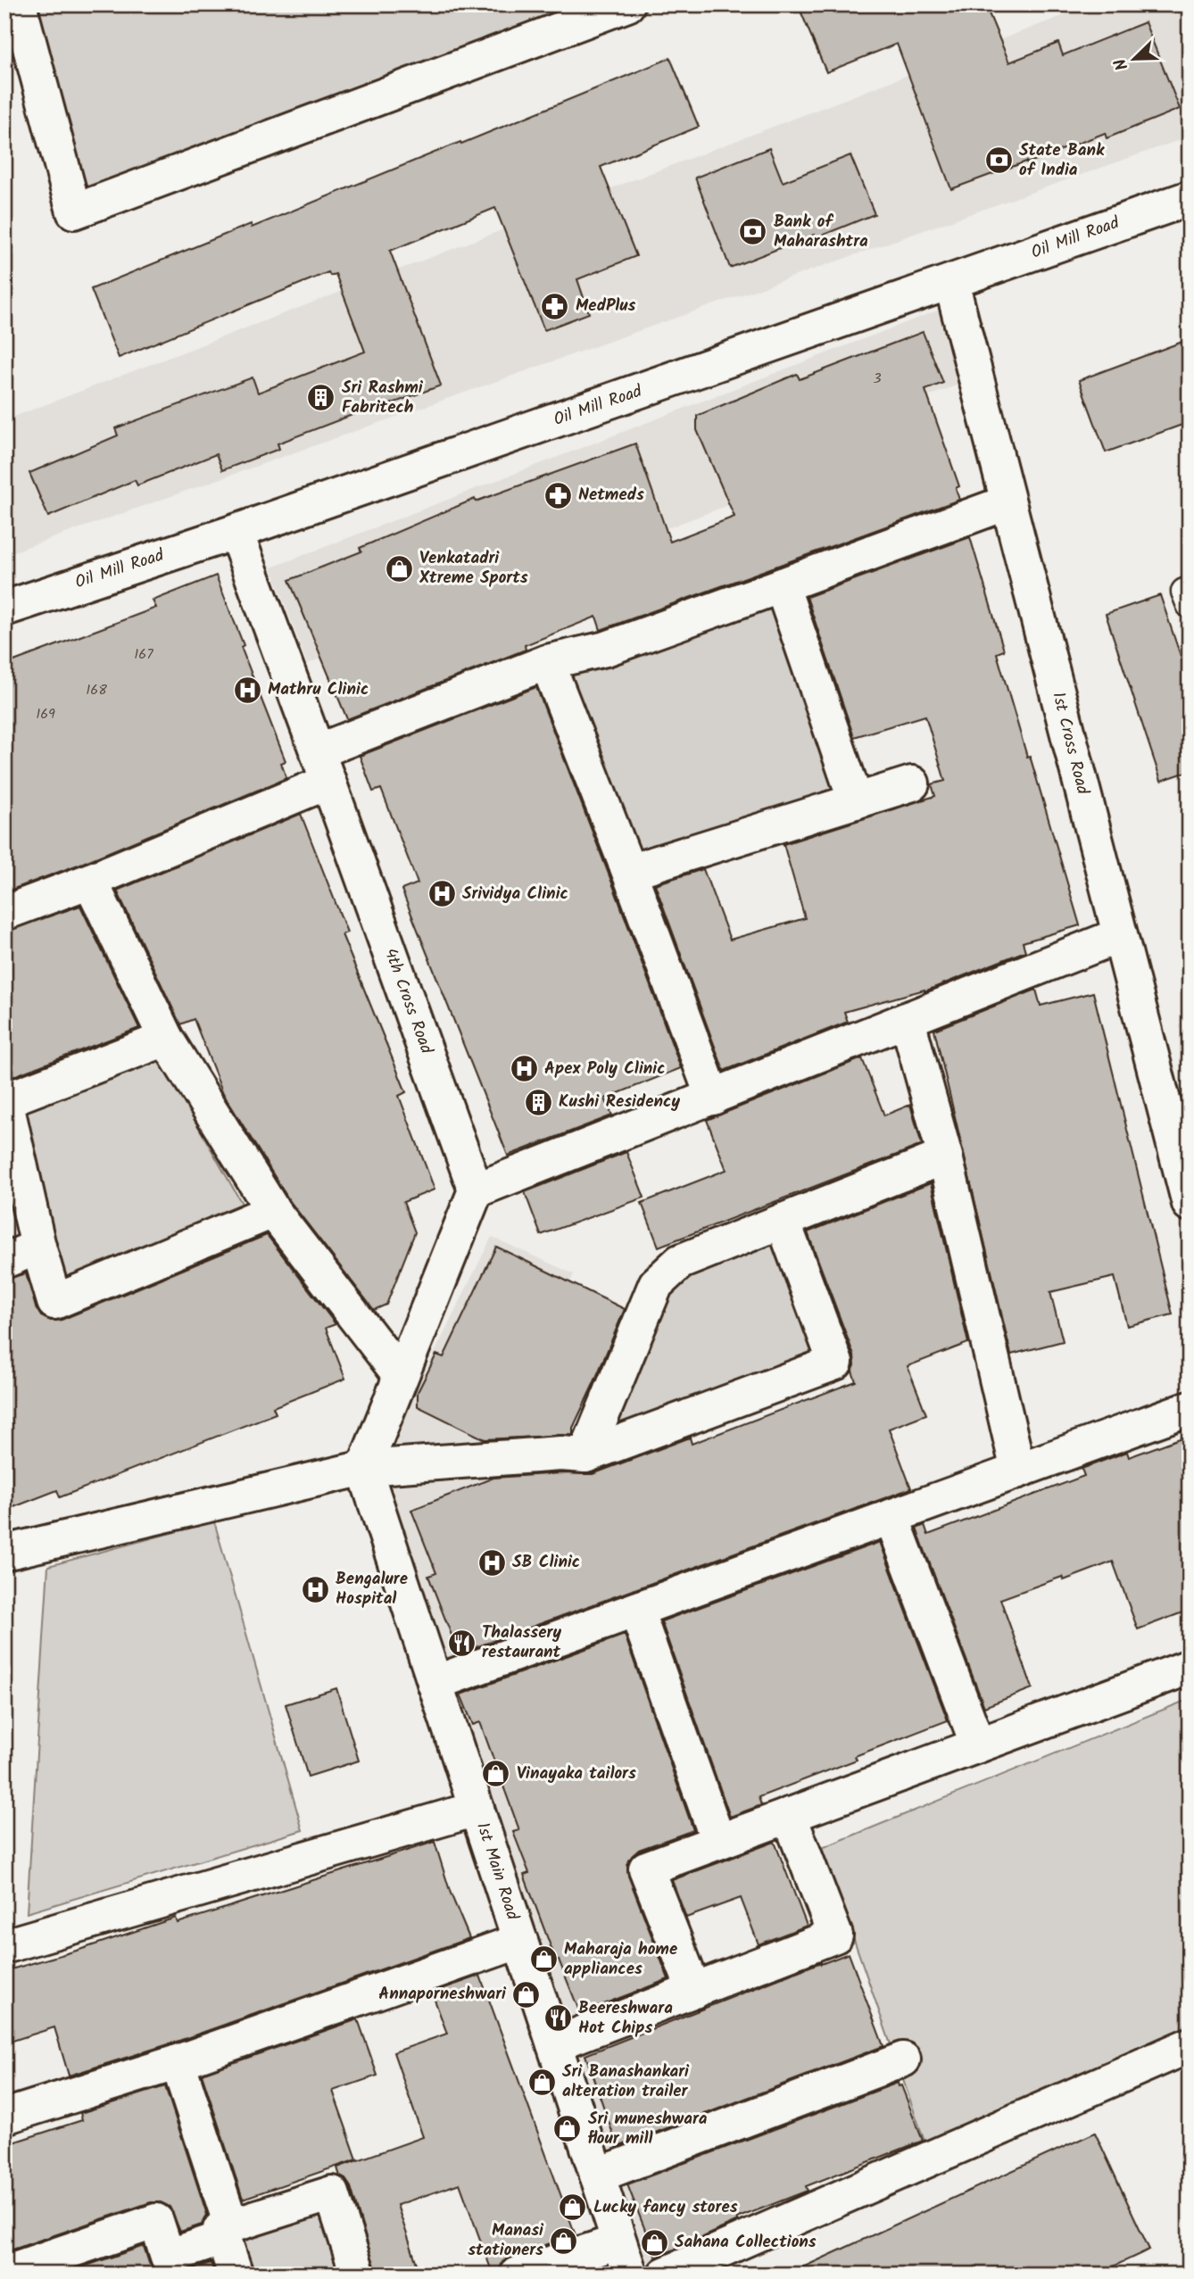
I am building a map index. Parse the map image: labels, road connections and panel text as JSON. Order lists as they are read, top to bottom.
{
  "streets": {
    "street": [
      "Oil Mill Road",
      "1st Cross Road",
      "4th Cross Road",
      "1st Main Road"
    ]
  },
  "crossings": [
    ["Oil Mill Road", "1st Cross Road"],
    ["Oil Mill Road", "4th Cross Road"]
  ],
  "places": {
    "bank": ["State Bank of India", "Bank of Maharashtra"],
    "pharmacy": ["MedPlus", "Netmeds"],
    "building": ["Sri Rashmi Fabritech", "Kushi Residency"],
    "shop": [
      "Venkatadri Xtreme Sports",
      "Vinayaka tailors",
      "Maharaja home appliances",
      "Annaporneshwari",
      "Sri Banashankari alteration trailer",
      "Sri muneshwara flour mill",
      "Lucky fancy stores",
      "Manasi stationers",
      "Sahana Collections"
    ],
    "hospital": [
      "Mathru Clinic",
      "Srividya Clinic",
      "Apex Poly Clinic",
      "SB Clinic",
      "Bengalure Hospital"
    ],
    "restaurant": ["Thalassery restaurant", "Beereshwara Hot Chips"]
  },
  "house_numbers": [
    "3",
    "167",
    "168",
    "169"
  ],
  "north": "bottom left"
}
